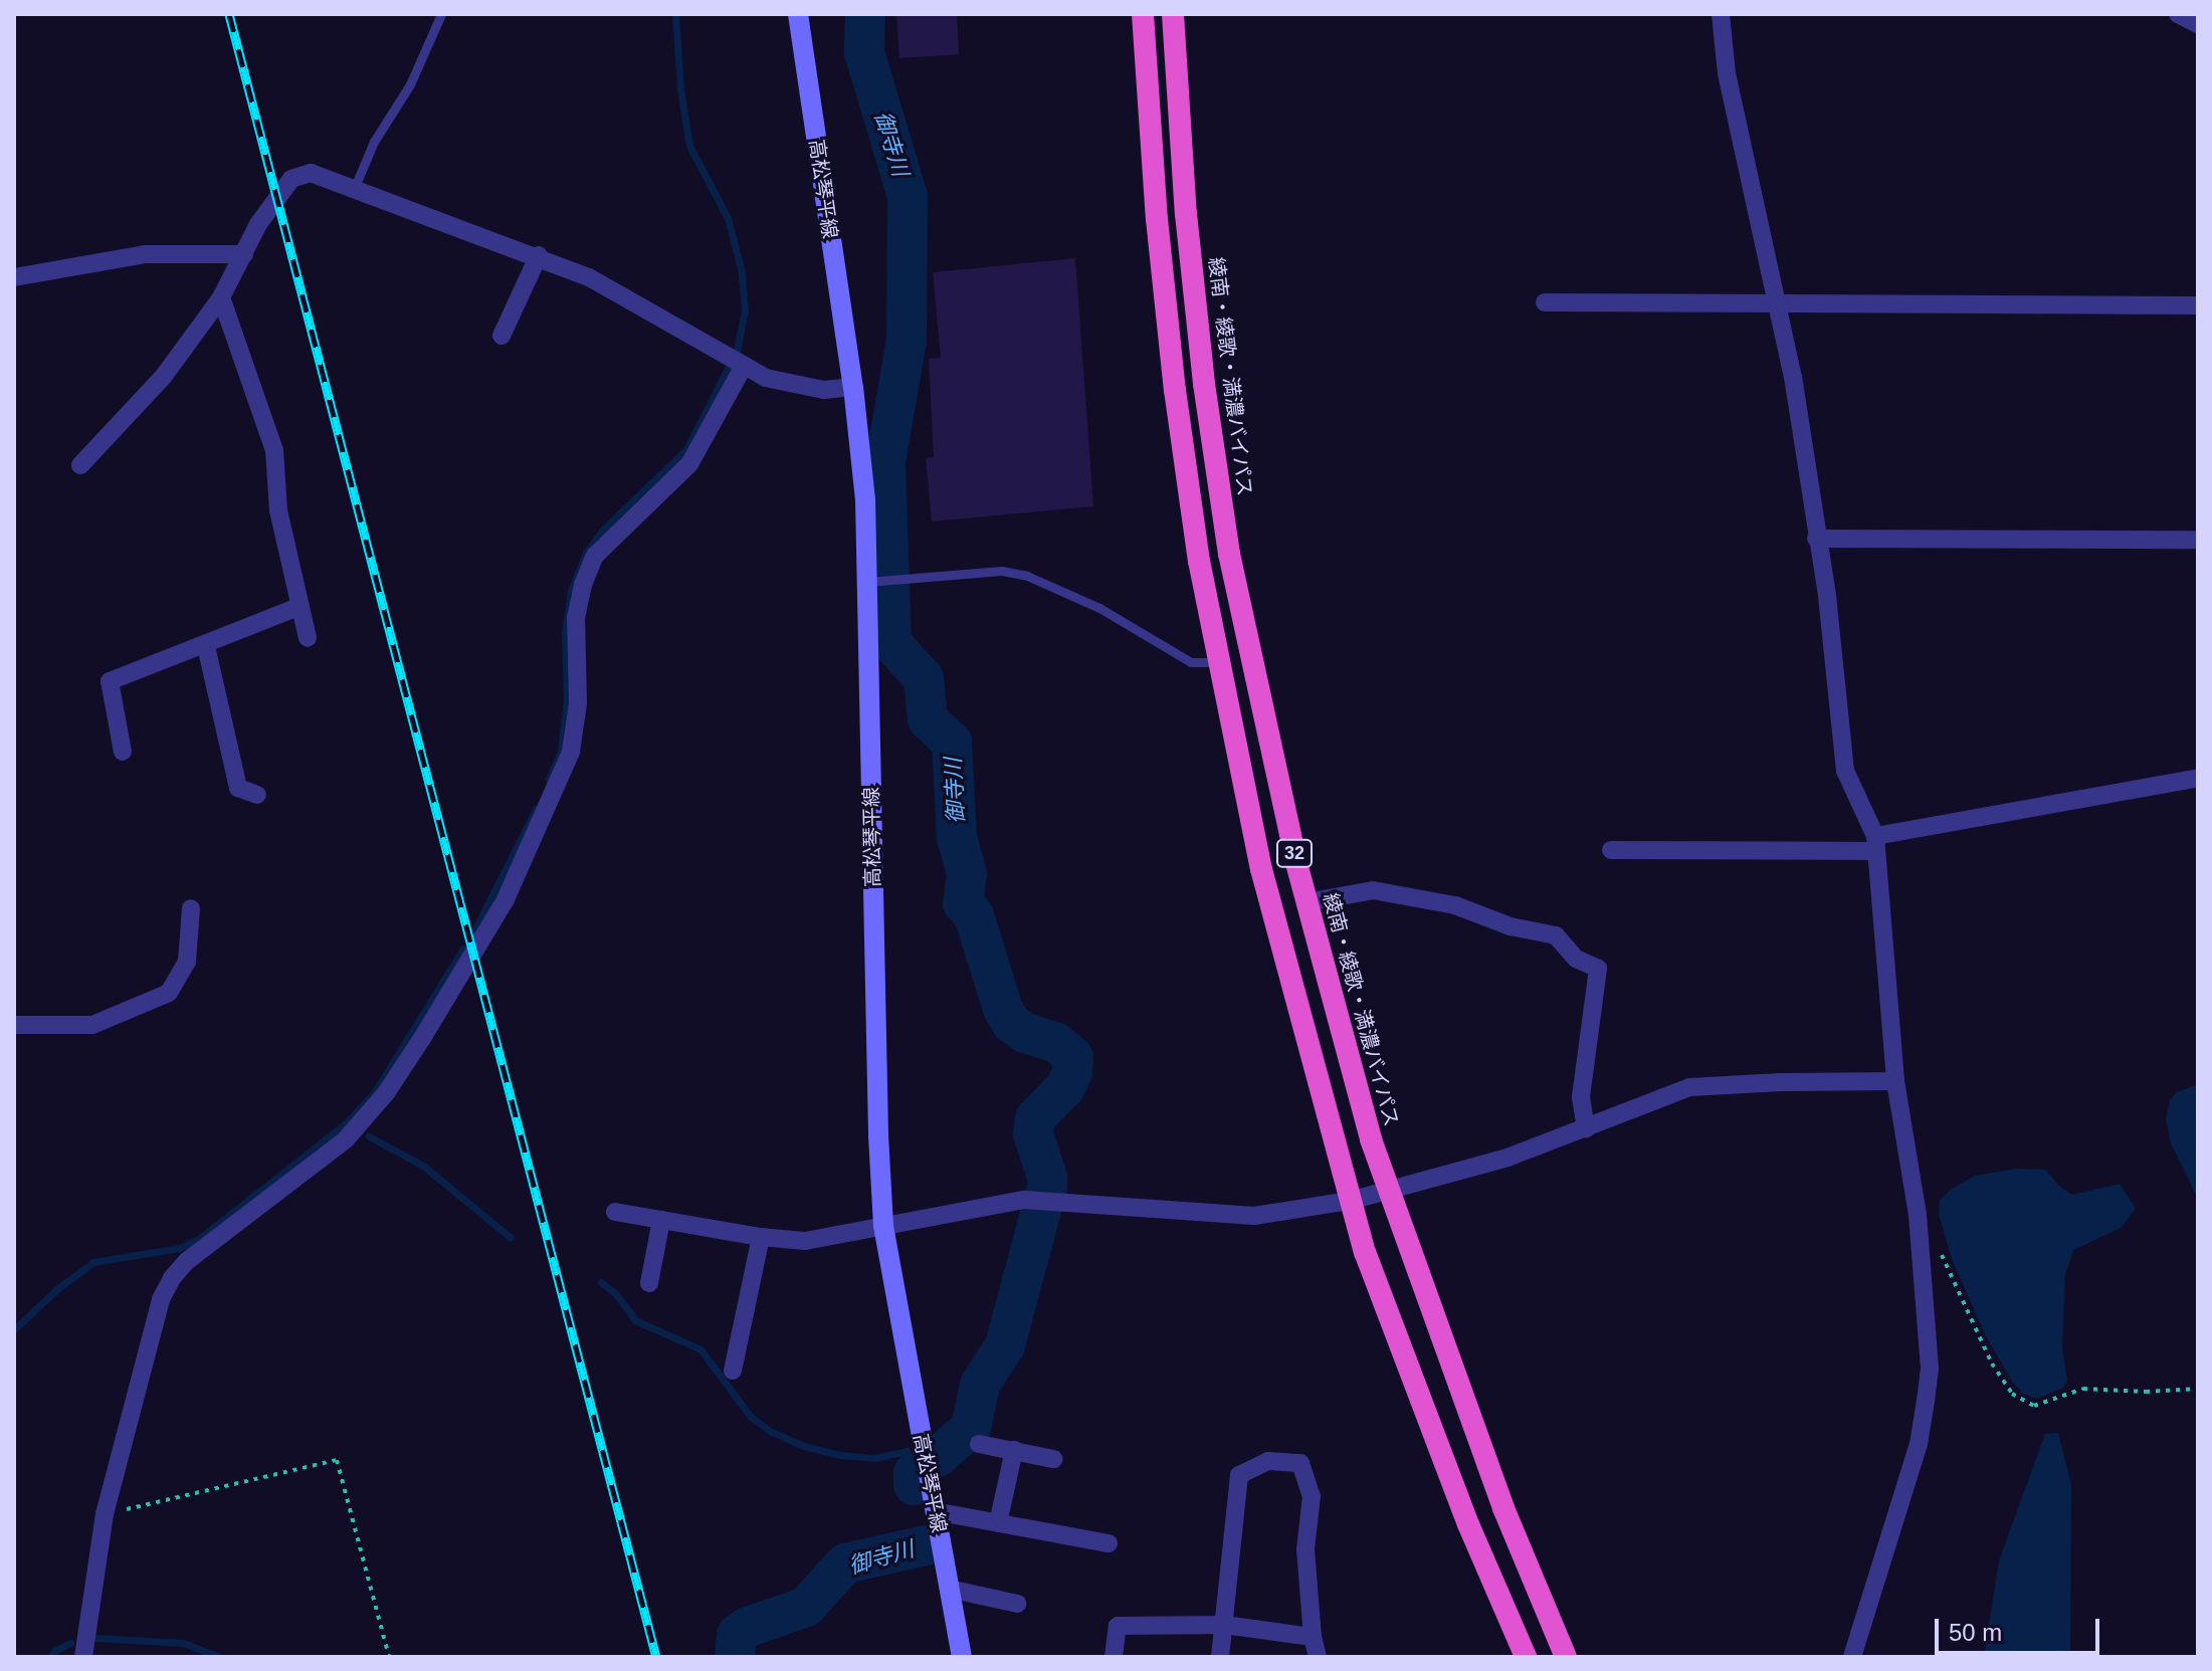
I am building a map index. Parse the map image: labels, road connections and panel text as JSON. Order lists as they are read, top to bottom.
{
  "streets": {
    "highway": ["綾南・綾歌・満濃バイパス", "32"],
    "main road": ["高松琴平線"]
  },
  "water": ["御寺川"],
  "scale_bar": "50 m"
}
